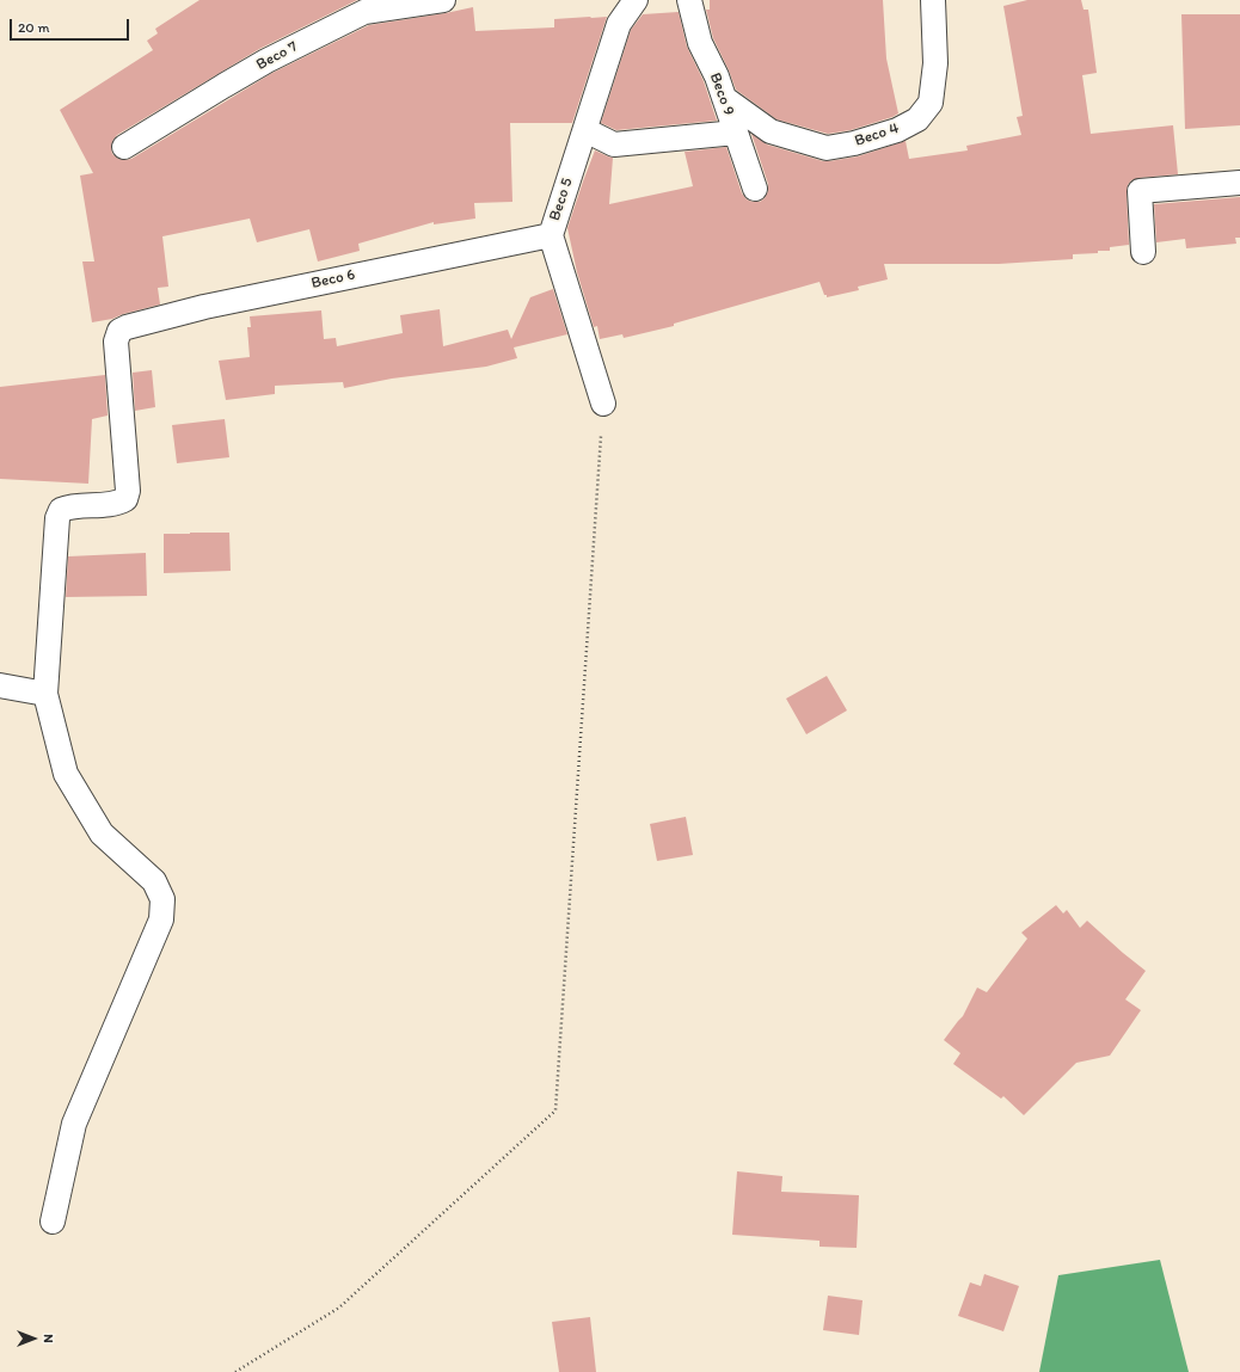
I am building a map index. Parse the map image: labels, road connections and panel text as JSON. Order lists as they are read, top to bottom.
{
  "streets": {
    "lane": [
      "Beco 7",
      "Beco 9",
      "Beco 4",
      "Beco 5",
      "Beco 6"
    ]
  },
  "crossings": [
    ["Beco 9", "Beco 4"],
    ["Beco 5", "Beco 6"]
  ],
  "scale_bar": "20 m",
  "north": "right"
}
